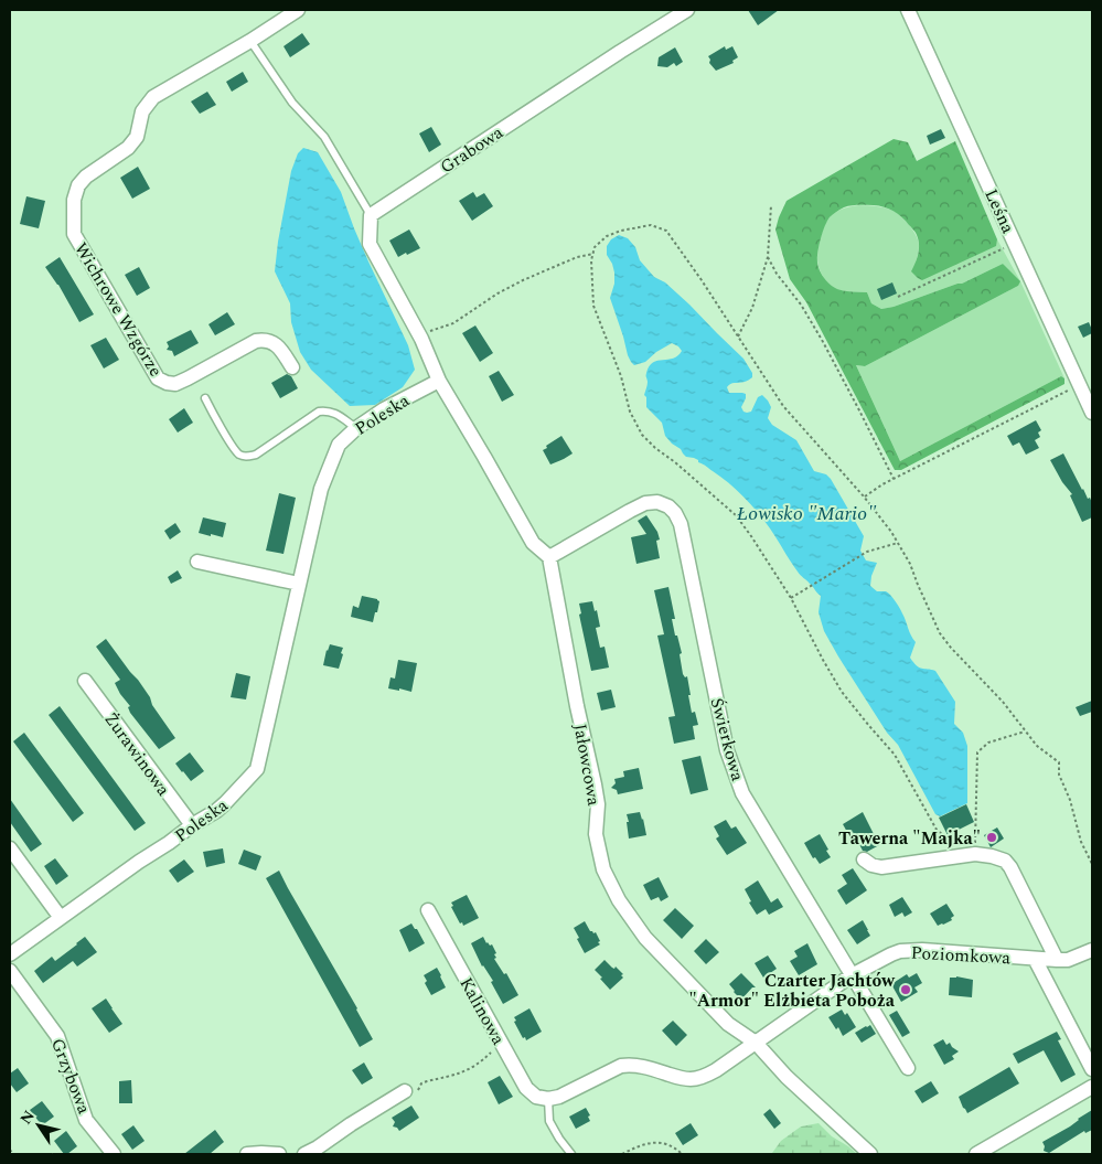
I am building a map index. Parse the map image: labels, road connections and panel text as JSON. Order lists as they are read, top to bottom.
{
  "streets": {
    "street": [
      "Grabowa",
      "Leśna",
      "Wichrowe Wzgórze",
      "Poleska",
      "Świerkowa",
      "Żurawinowa",
      "Jałowcowa",
      "Poziomkowa",
      "Kalinowa",
      "Grzybowa"
    ]
  },
  "crossings": [
    ["Poleska", "Żurawinowa"],
    ["Świerkowa", "Jałowcowa"],
    ["Świerkowa", "Poziomkowa"],
    ["Jałowcowa", "Poziomkowa"]
  ],
  "water": ["Łowisko \"Mario\""],
  "places": ["Tawerna \"Majka\"", "Czarter Jachtów \"Armor\" Elżbieta Poboża"],
  "north": "top left"
}
